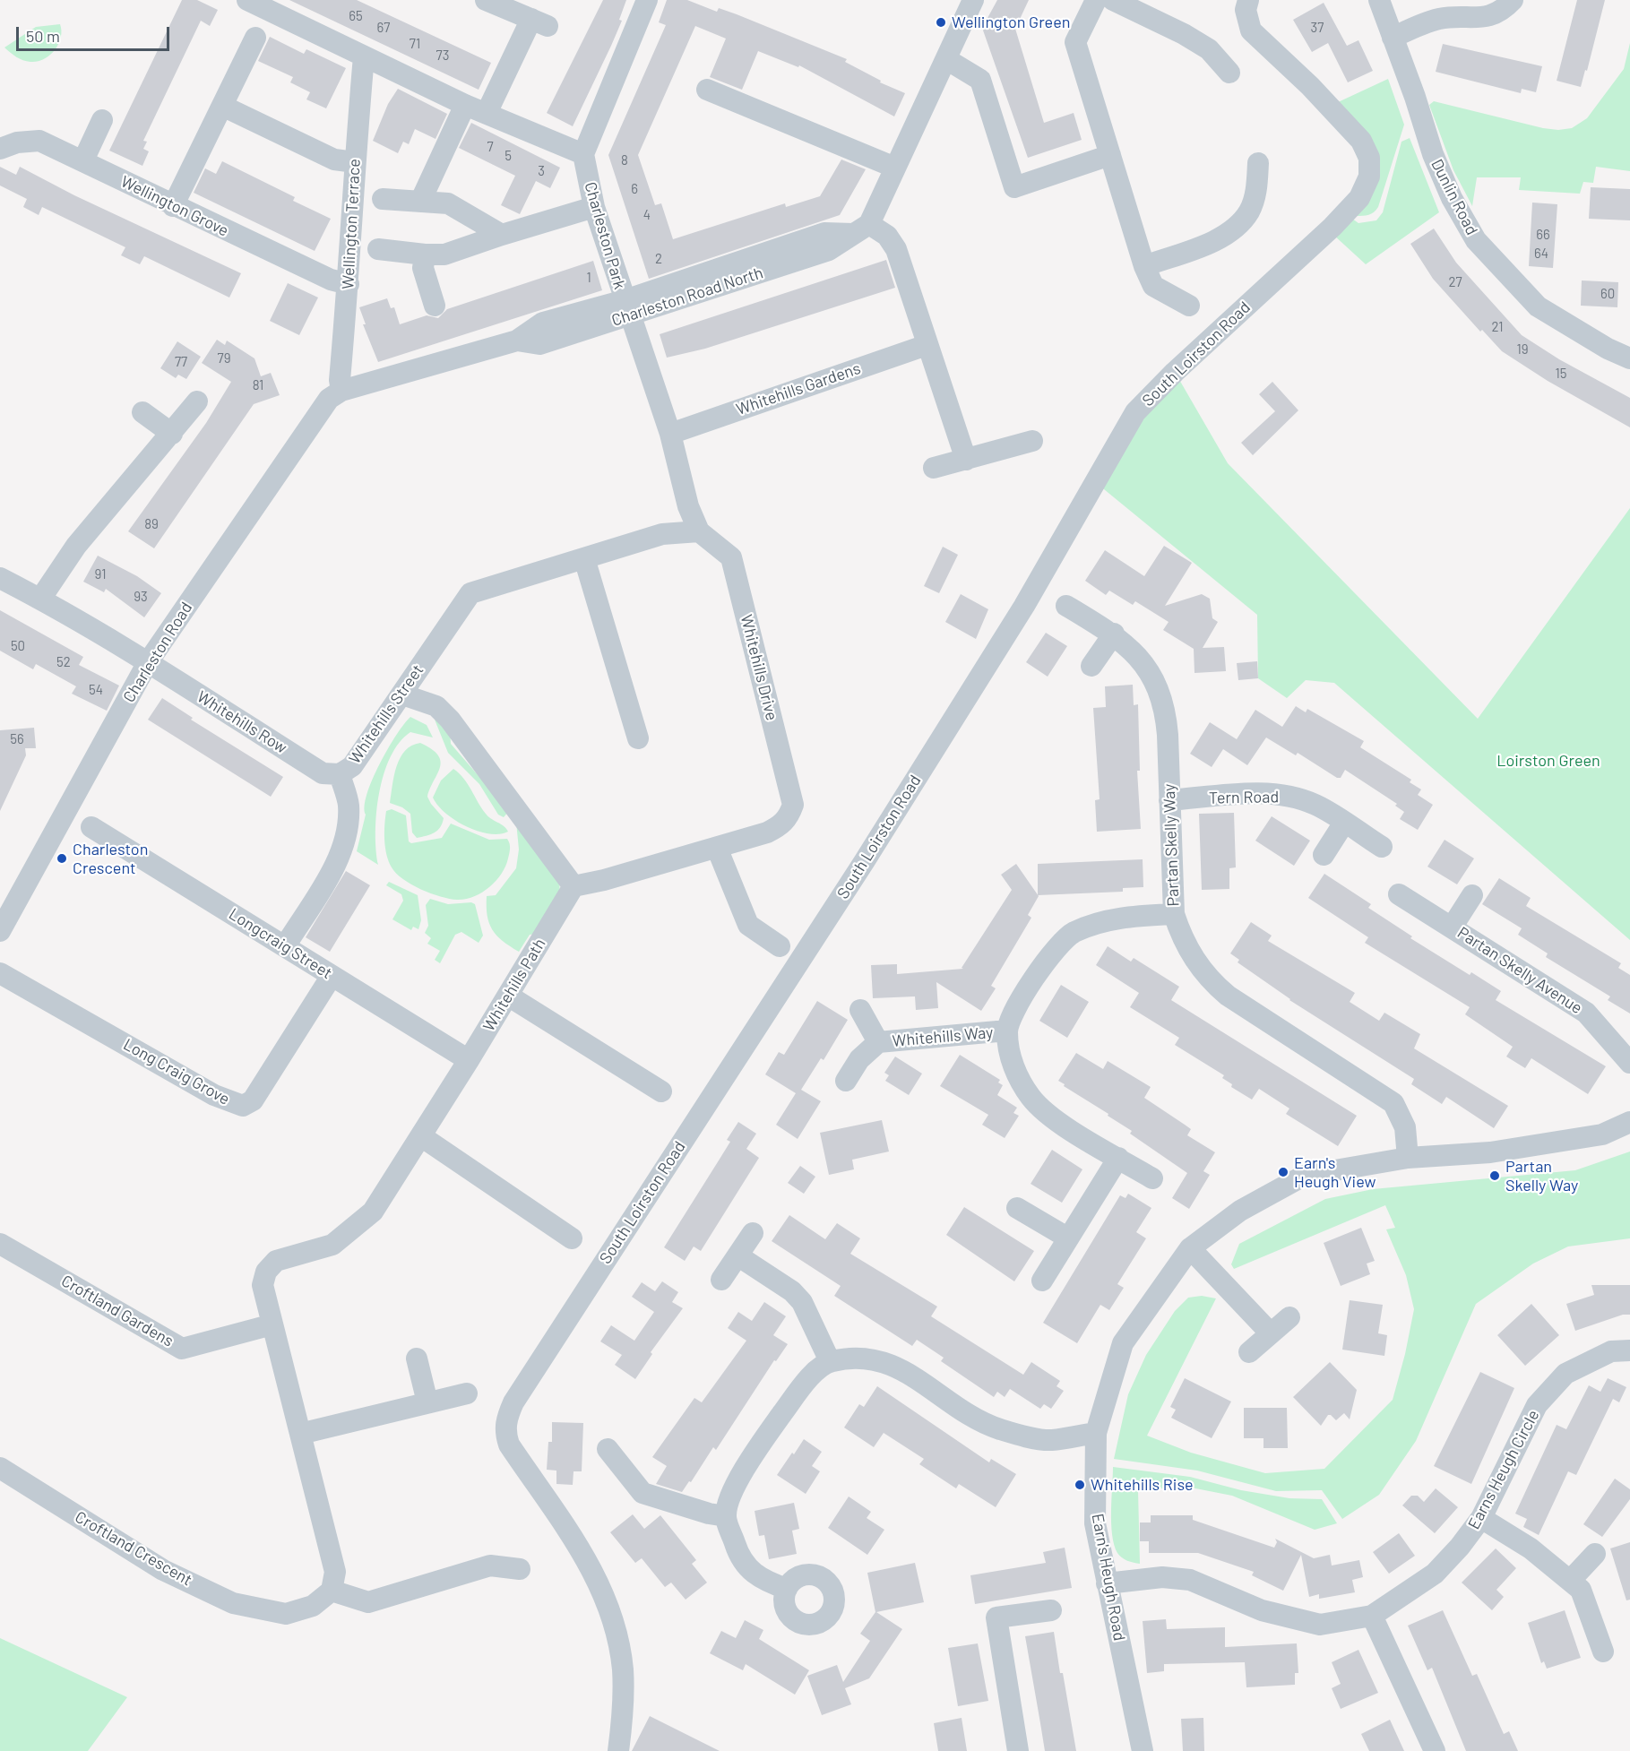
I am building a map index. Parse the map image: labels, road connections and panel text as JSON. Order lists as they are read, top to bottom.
{
  "streets": {
    "street": [
      "Dunlin Road",
      "Wellington Grove",
      "Wellington Terrace",
      "Charleston Park",
      "Charleston Road North",
      "South Loirston Road",
      "Whitehills Gardens",
      "Charleston Road",
      "Whitehills Drive",
      "Whitehills Street",
      "Whitehills Row",
      "Tern Road",
      "Partan Skelly Way",
      "Longcraig Street",
      "Partan Skelly Avenue",
      "Whitehills Path",
      "Whitehills Way",
      "Long Craig Grove",
      "Croftland Gardens",
      "Earns Heugh Circle",
      "Croftland Crescent",
      "Earn's Heugh Road"
    ]
  },
  "crossings": [
    ["Wellington Grove", "Wellington Terrace"],
    ["Wellington Terrace", "Charleston Road North"],
    ["Wellington Terrace", "Charleston Road"],
    ["Charleston Park", "Charleston Road North"],
    ["Charleston Park", "Whitehills Drive"],
    ["Charleston Road North", "Charleston Road"],
    ["Charleston Road North", "Whitehills Drive"],
    ["Whitehills Gardens", "Whitehills Drive"],
    ["Charleston Road", "Whitehills Row"],
    ["Whitehills Drive", "Whitehills Street"],
    ["Whitehills Drive", "Whitehills Path"],
    ["Whitehills Street", "Whitehills Row"],
    ["Whitehills Street", "Longcraig Street"],
    ["Tern Road", "Partan Skelly Way"],
    ["Partan Skelly Way", "Earn's Heugh Road"],
    ["Longcraig Street", "Whitehills Path"],
    ["Longcraig Street", "Long Craig Grove"],
    ["Whitehills Path", "Croftland Gardens"],
    ["Earns Heugh Circle", "Earn's Heugh Road"]
  ],
  "parks": ["Loirston Green"],
  "places": [
    "Wellington Green",
    "Charleston Crescent",
    "Earn's Heugh View",
    "Partan Skelly Way",
    "Whitehills Rise"
  ],
  "house_numbers": [
    "65",
    "67",
    "37",
    "71",
    "73",
    "7",
    "5",
    "8",
    "3",
    "6",
    "4",
    "66",
    "64",
    "2",
    "1",
    "27",
    "60",
    "21",
    "19",
    "79",
    "77",
    "15",
    "81",
    "89",
    "91",
    "93",
    "50",
    "52",
    "54",
    "56"
  ],
  "scale_bar": "50 m"
}
